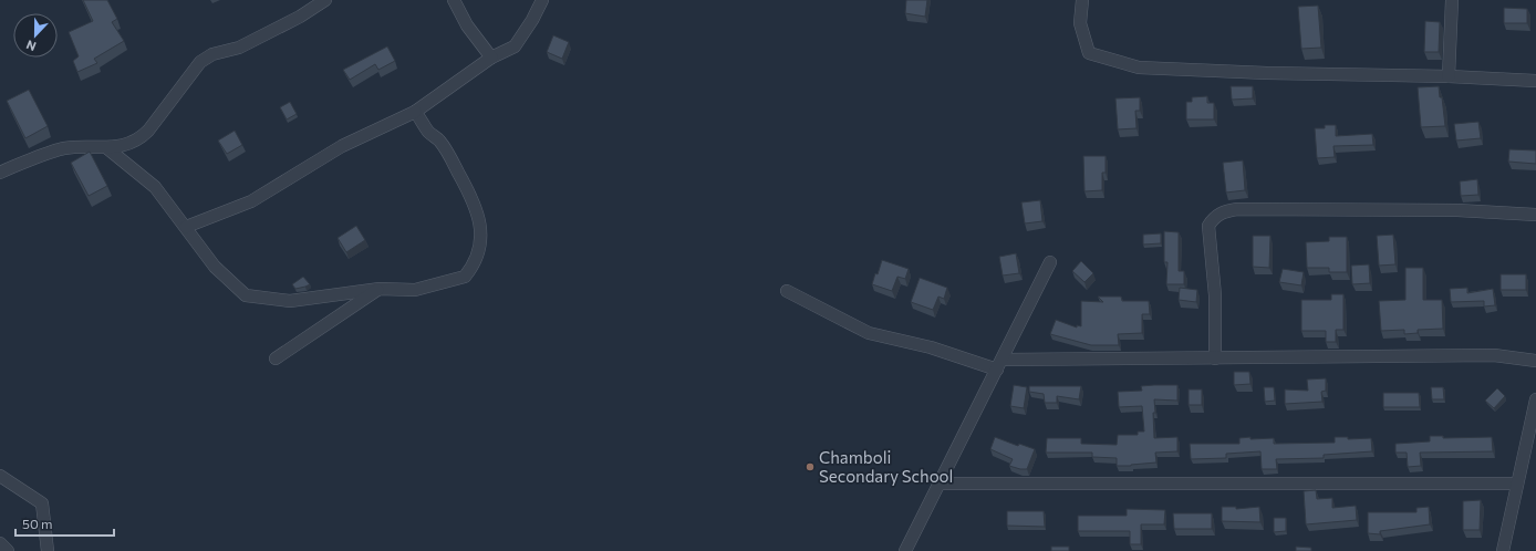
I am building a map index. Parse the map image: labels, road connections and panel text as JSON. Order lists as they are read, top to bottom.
{
  "places": ["Chamboli Secondary School"],
  "scale_bar": "50 m",
  "north": "bottom"
}
